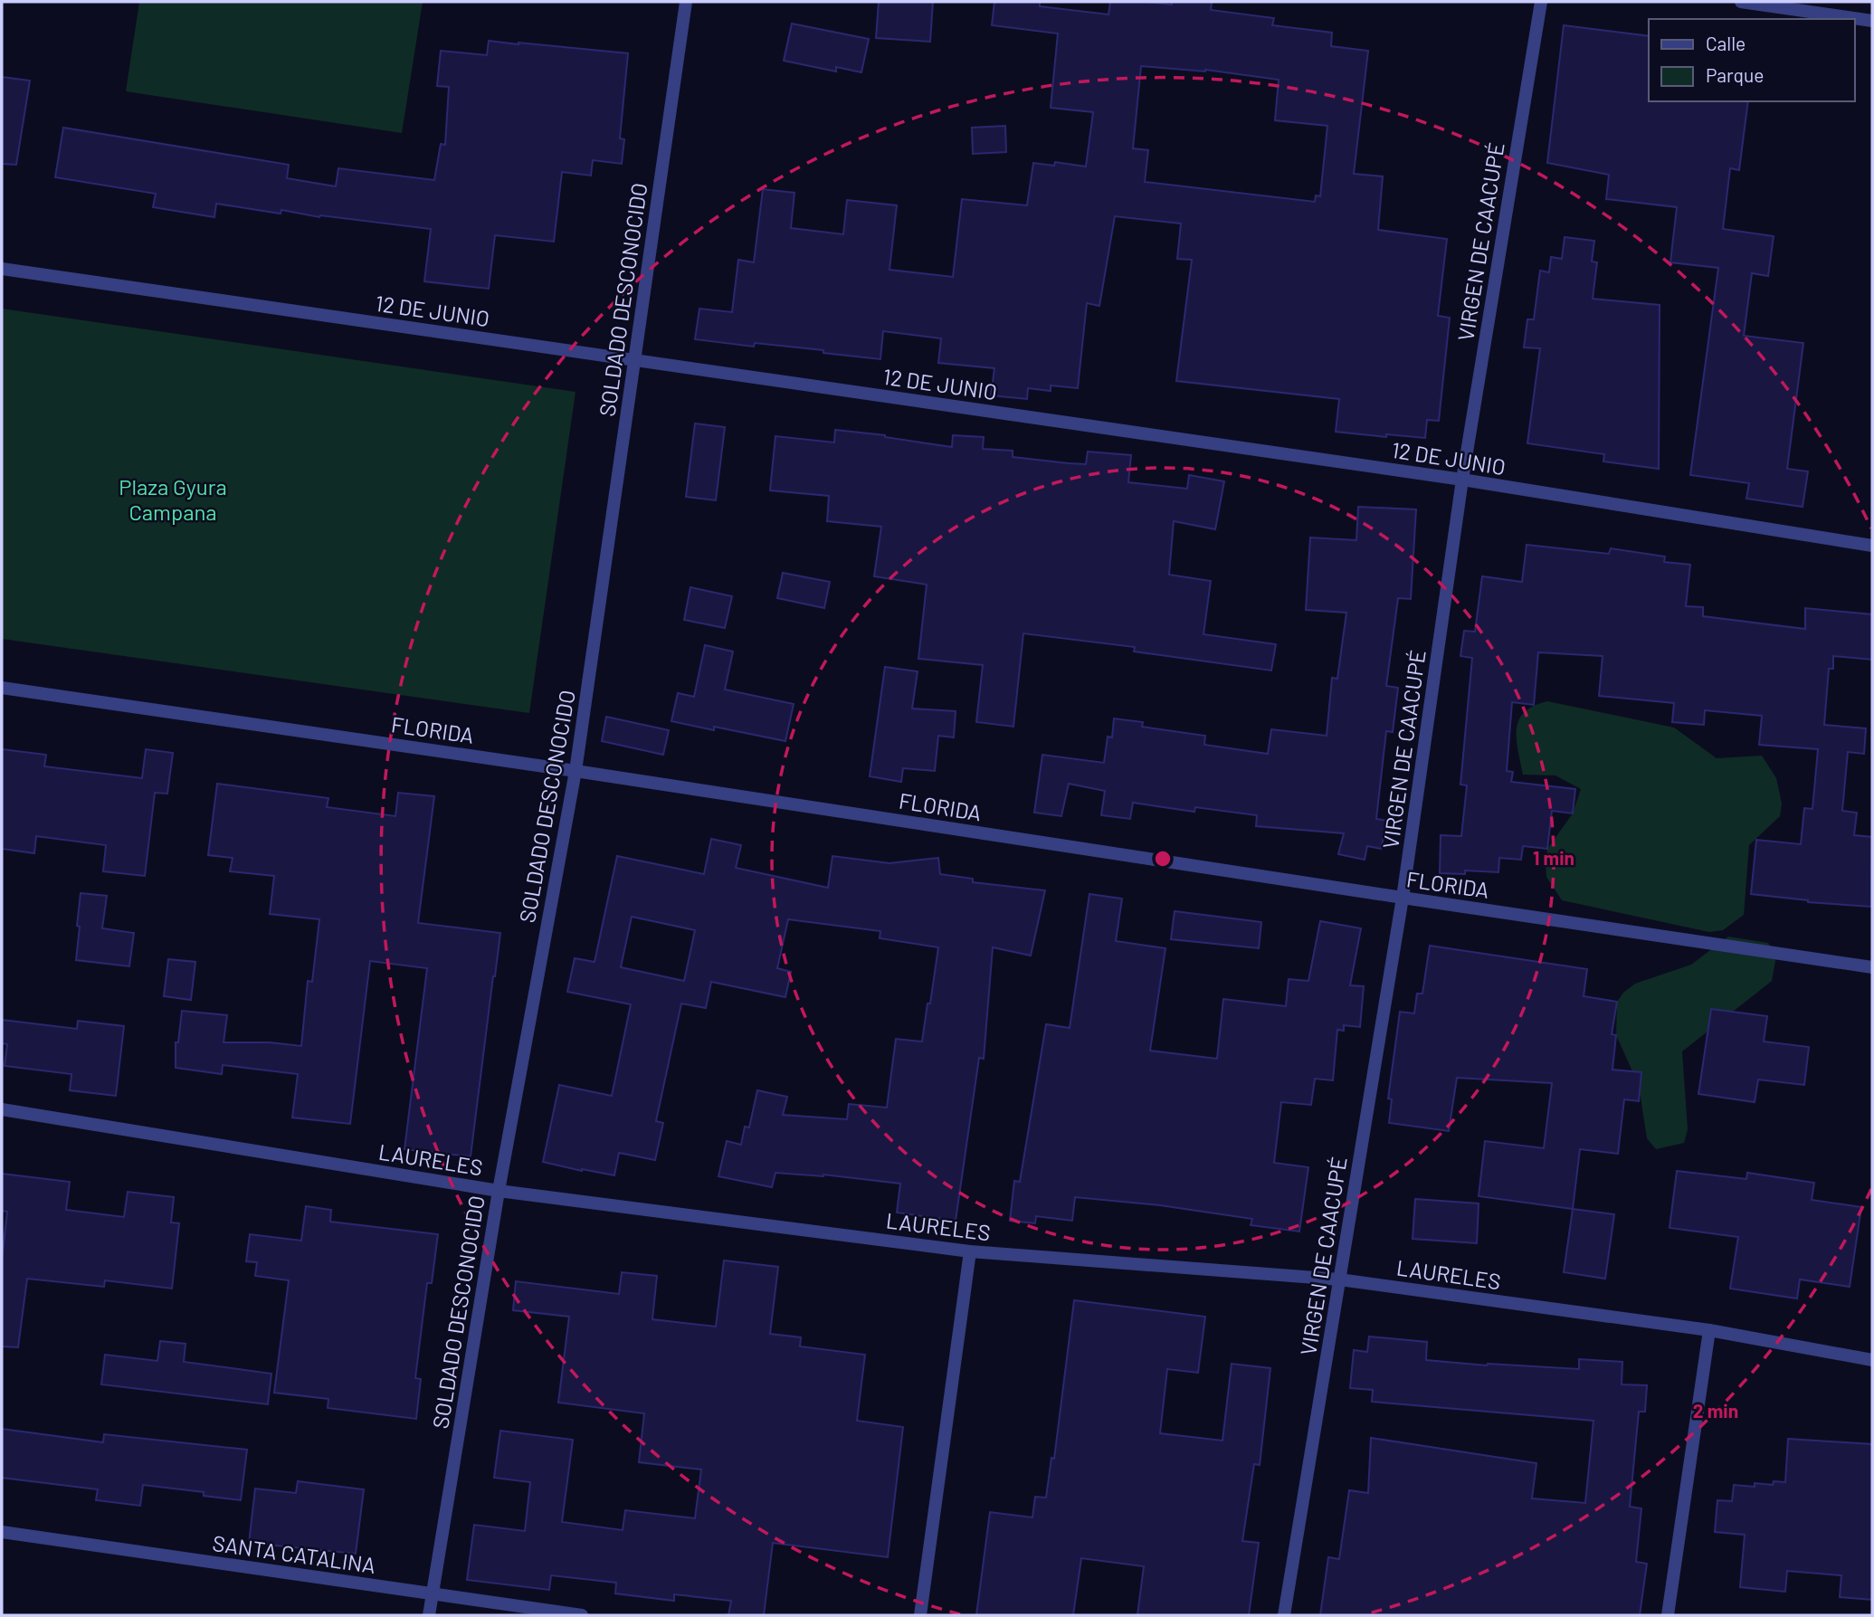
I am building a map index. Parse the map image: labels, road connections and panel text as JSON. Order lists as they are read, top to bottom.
{
  "streets": {
    "street": [
      "VIRGEN DE CAACUPÉ",
      "SOLDADO DESCONOCIDO",
      "12 DE JUNIO",
      "FLORIDA",
      "LAURELES",
      "SANTA CATALINA"
    ]
  },
  "crossings": [
    ["VIRGEN DE CAACUPÉ", "12 DE JUNIO"],
    ["VIRGEN DE CAACUPÉ", "FLORIDA"],
    ["VIRGEN DE CAACUPÉ", "LAURELES"],
    ["SOLDADO DESCONOCIDO", "12 DE JUNIO"],
    ["SOLDADO DESCONOCIDO", "FLORIDA"],
    ["SOLDADO DESCONOCIDO", "LAURELES"],
    ["SOLDADO DESCONOCIDO", "SANTA CATALINA"]
  ],
  "parks": ["Plaza Gyura Campana"],
  "legend": ["Calle", "Parque"],
  "rings": ["1 min", "2 min"]
}
